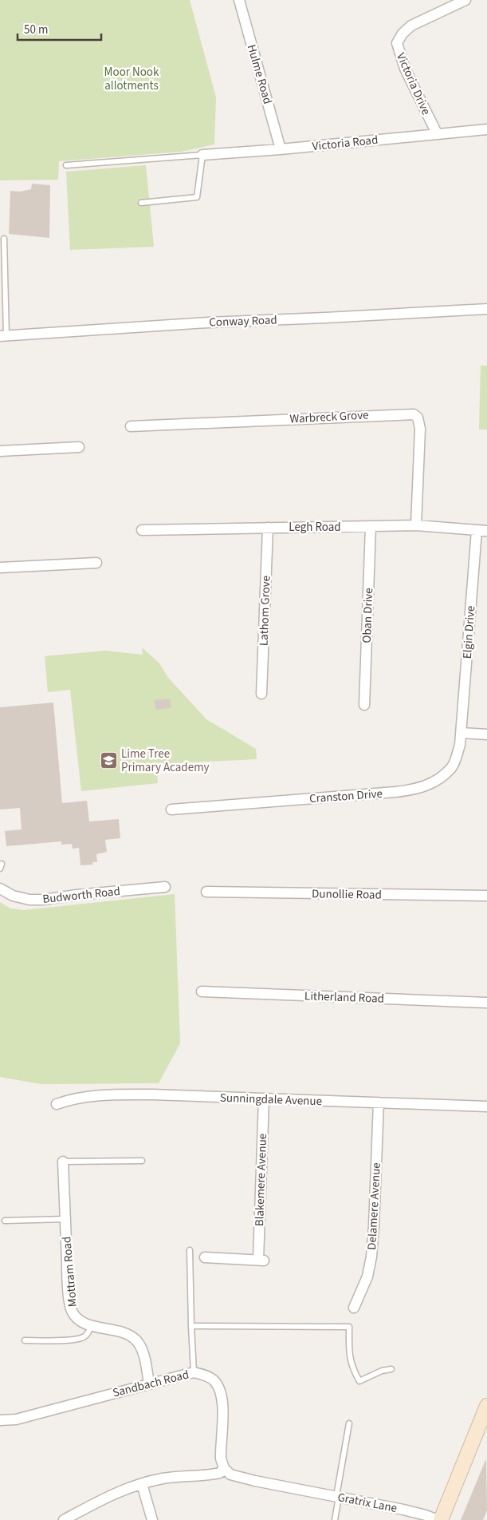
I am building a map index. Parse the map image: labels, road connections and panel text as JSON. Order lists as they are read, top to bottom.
{
  "streets": {
    "street": [
      "Hulme Road",
      "Victoria Drive",
      "Victoria Road",
      "Conway Road",
      "Warbreck Grove",
      "Legh Road",
      "Lathom Grove",
      "Oban Drive",
      "Elgin Drive",
      "Cranston Drive",
      "Dunollie Road",
      "Budworth Road",
      "Litherland Road",
      "Sunningdale Avenue",
      "Blakemere Avenue",
      "Delamere Avenue",
      "Mottram Road",
      "Sandbach Road",
      "Gratrix Lane"
    ]
  },
  "crossings": [
    ["Hulme Road", "Victoria Road"],
    ["Victoria Drive", "Victoria Road"],
    ["Warbreck Grove", "Legh Road"],
    ["Legh Road", "Lathom Grove"],
    ["Legh Road", "Oban Drive"],
    ["Legh Road", "Elgin Drive"],
    ["Elgin Drive", "Cranston Drive"],
    ["Sunningdale Avenue", "Blakemere Avenue"],
    ["Sunningdale Avenue", "Delamere Avenue"],
    ["Mottram Road", "Sandbach Road"],
    ["Sandbach Road", "Gratrix Lane"]
  ],
  "parks": ["Moor Nook allotments"],
  "places": {
    "school or university": ["Lime Tree Primary Academy"]
  },
  "scale_bar": "50 m"
}
